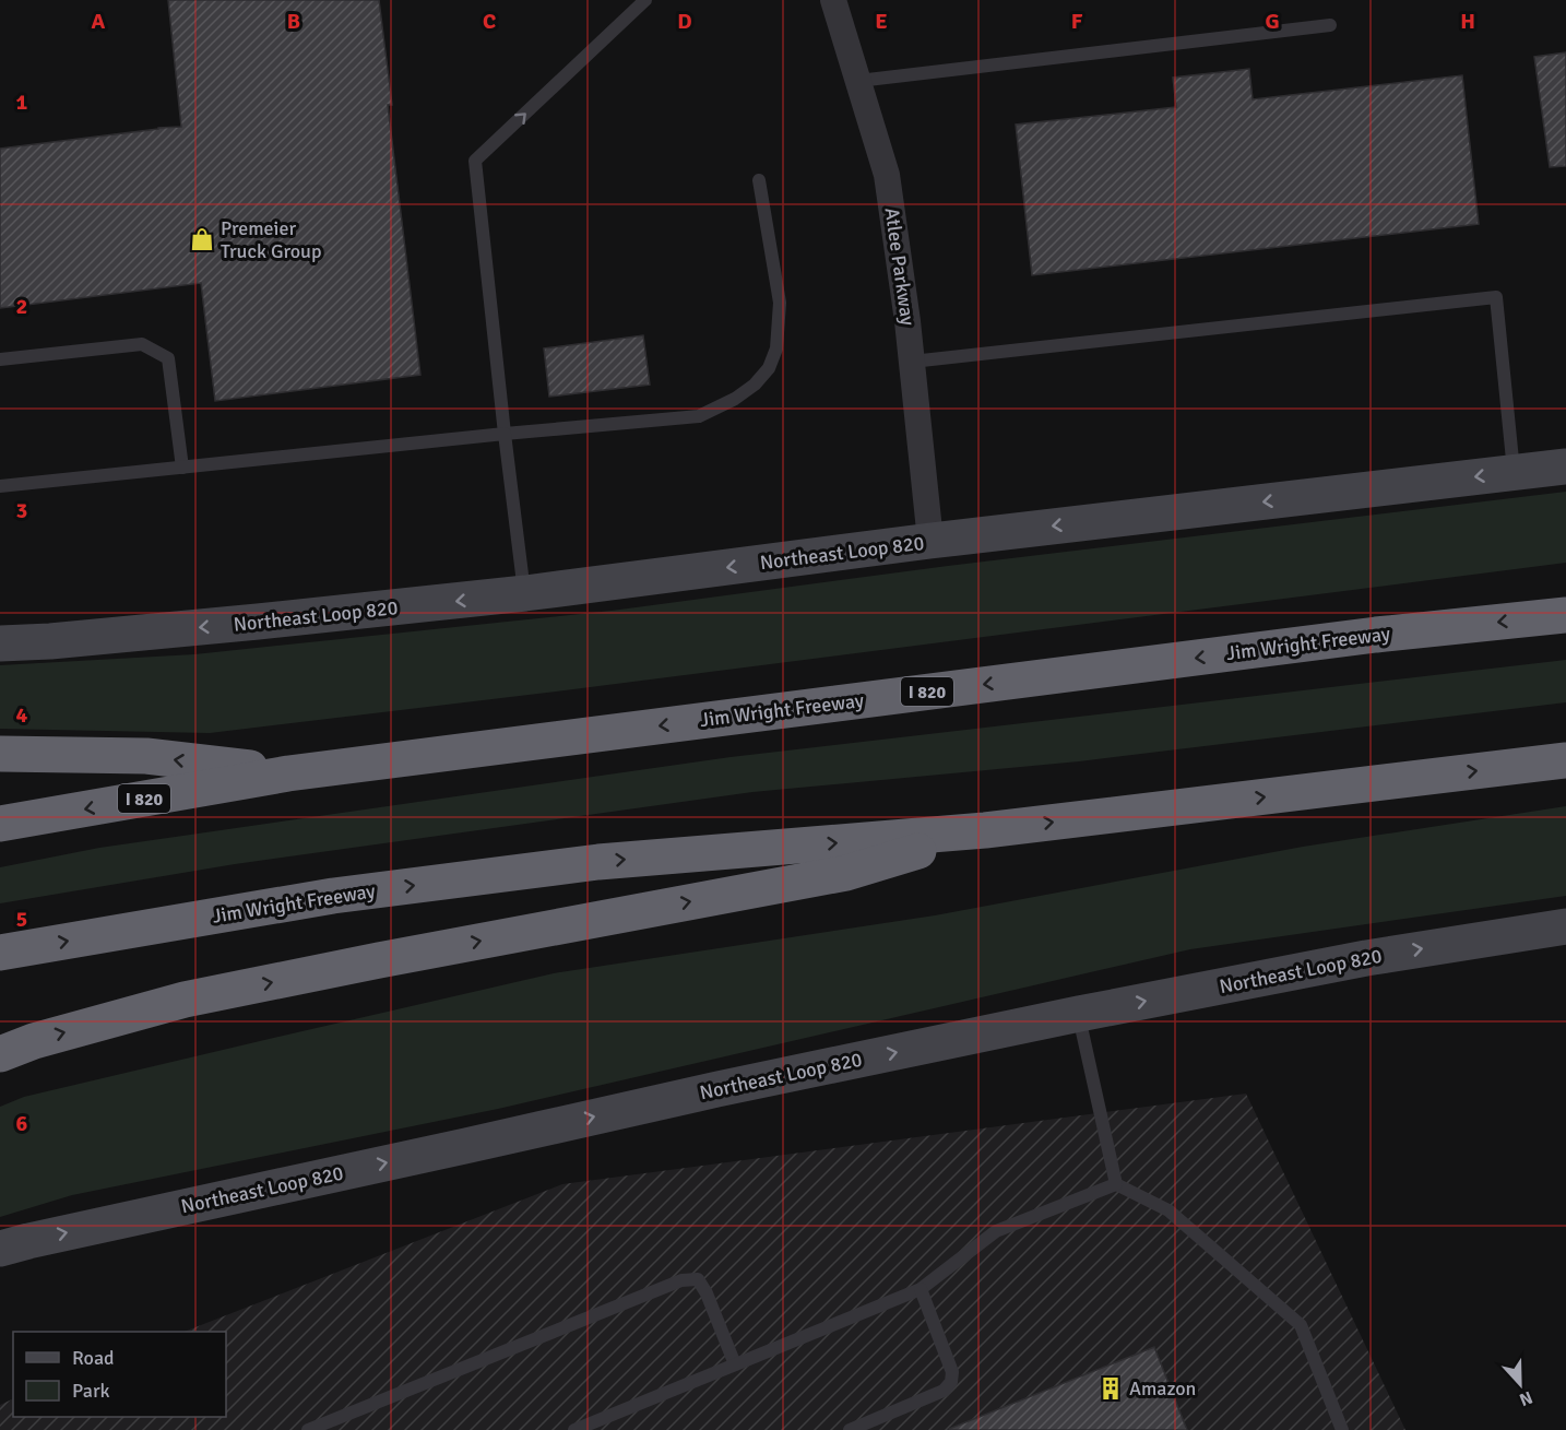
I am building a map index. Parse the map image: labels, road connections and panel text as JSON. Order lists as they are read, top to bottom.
{
  "streets": {
    "highway": ["Jim Wright Freeway", "I 820"],
    "main road": ["Northeast Loop 820"],
    "street": ["Atlee Parkway"]
  },
  "crossings": [
    ["Atlee Parkway", "Northeast Loop 820"]
  ],
  "places": {
    "shop": ["Premeier Truck Group"],
    "building": ["Amazon"]
  },
  "legend": ["Road", "Park"],
  "north": "bottom",
  "grid": {
    "columns": [
      "A",
      "B",
      "C",
      "D",
      "E",
      "F",
      "G",
      "H"
    ],
    "rows": [
      "1",
      "2",
      "3",
      "4",
      "5",
      "6"
    ]
  }
}
